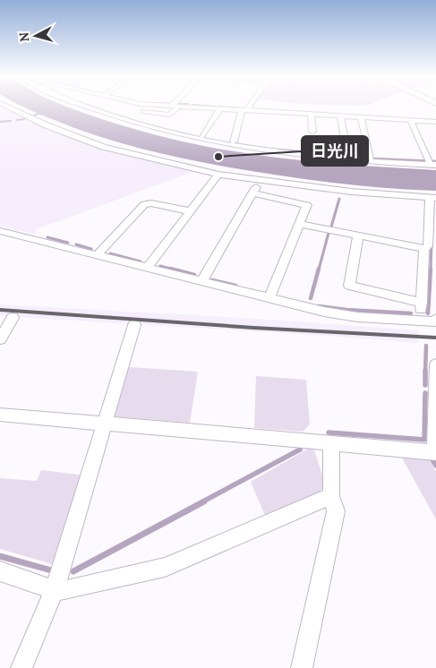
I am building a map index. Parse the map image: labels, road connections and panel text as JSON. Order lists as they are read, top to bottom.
{
  "places": ["日光川"],
  "north": "left"
}
